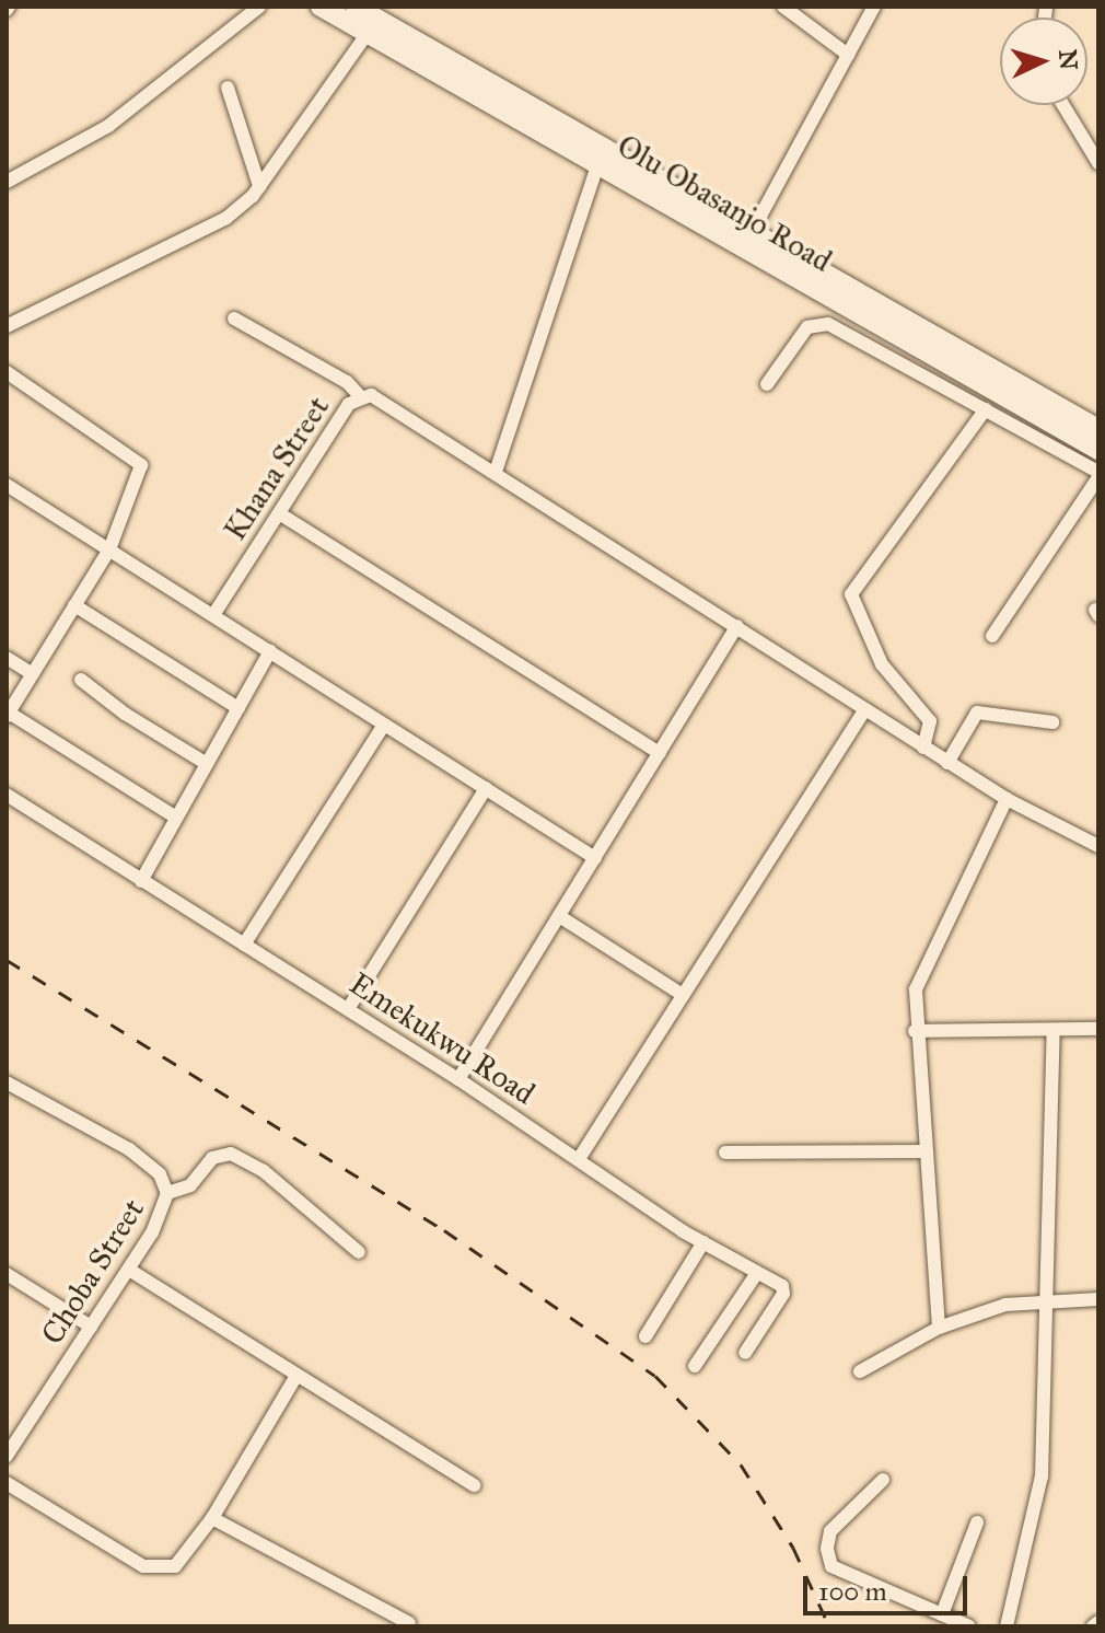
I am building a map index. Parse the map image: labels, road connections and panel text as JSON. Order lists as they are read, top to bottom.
{
  "streets": {
    "main road": ["Olu Obasanjo Road"],
    "street": ["Khana Street", "Emekukwu Road", "Choba Street"]
  },
  "scale_bar": "100 m",
  "north": "right"
}
